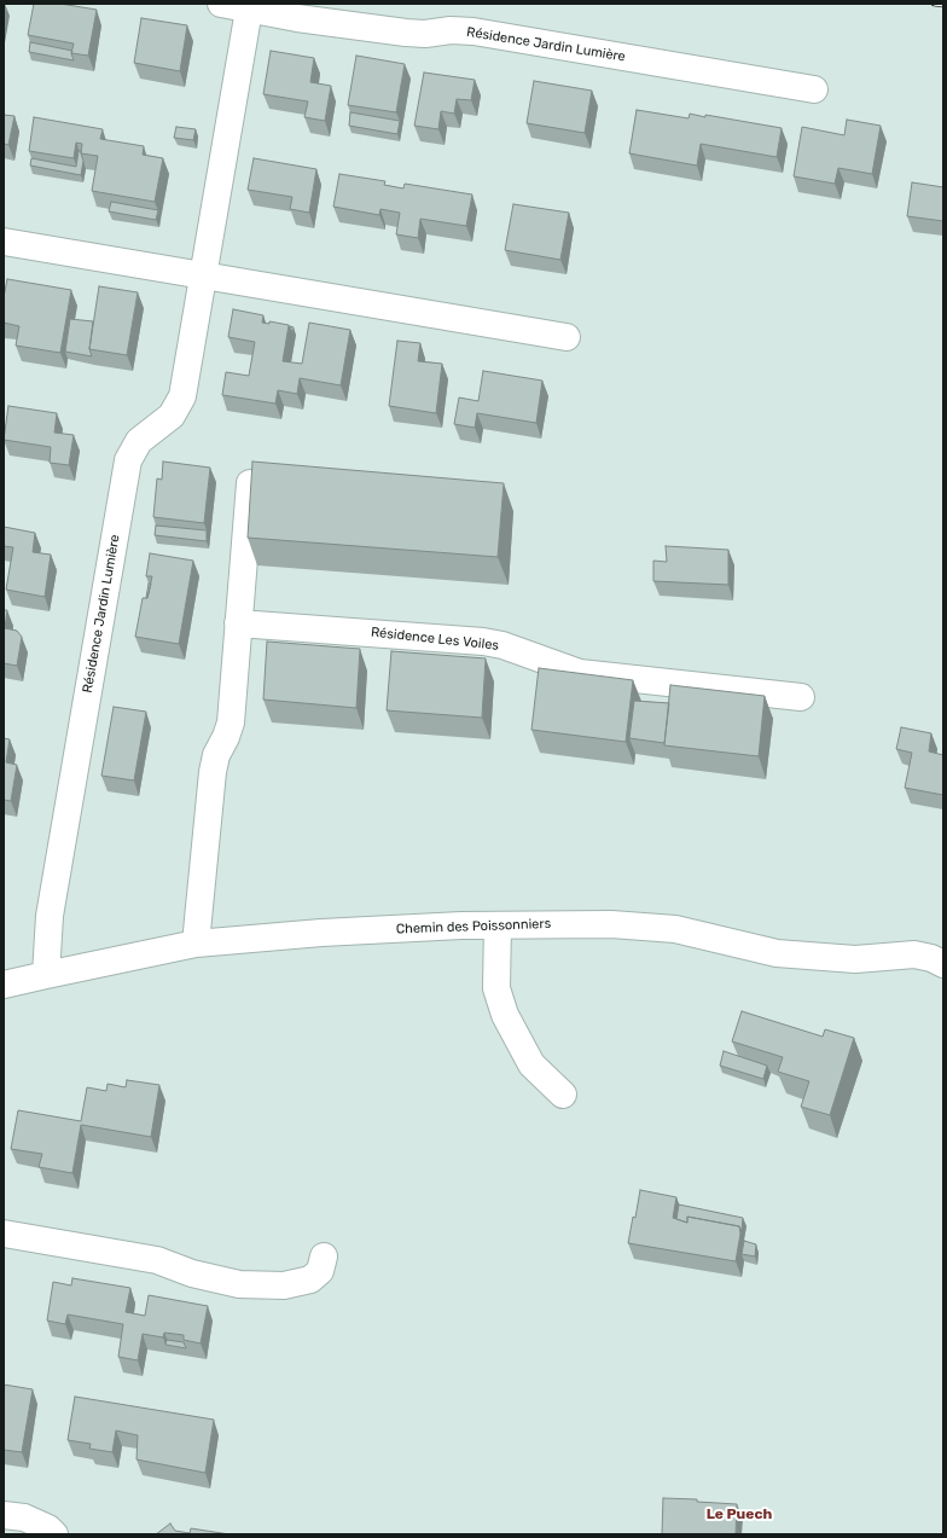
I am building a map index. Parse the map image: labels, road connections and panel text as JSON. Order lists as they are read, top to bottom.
{
  "streets": {
    "street": ["Résidence Jardin Lumière", "Résidence Les Voiles", "Chemin des Poissonniers"]
  },
  "crossings": [
    ["Résidence Jardin Lumière", "Chemin des Poissonniers"]
  ],
  "districts": ["Le Puech"]
}
